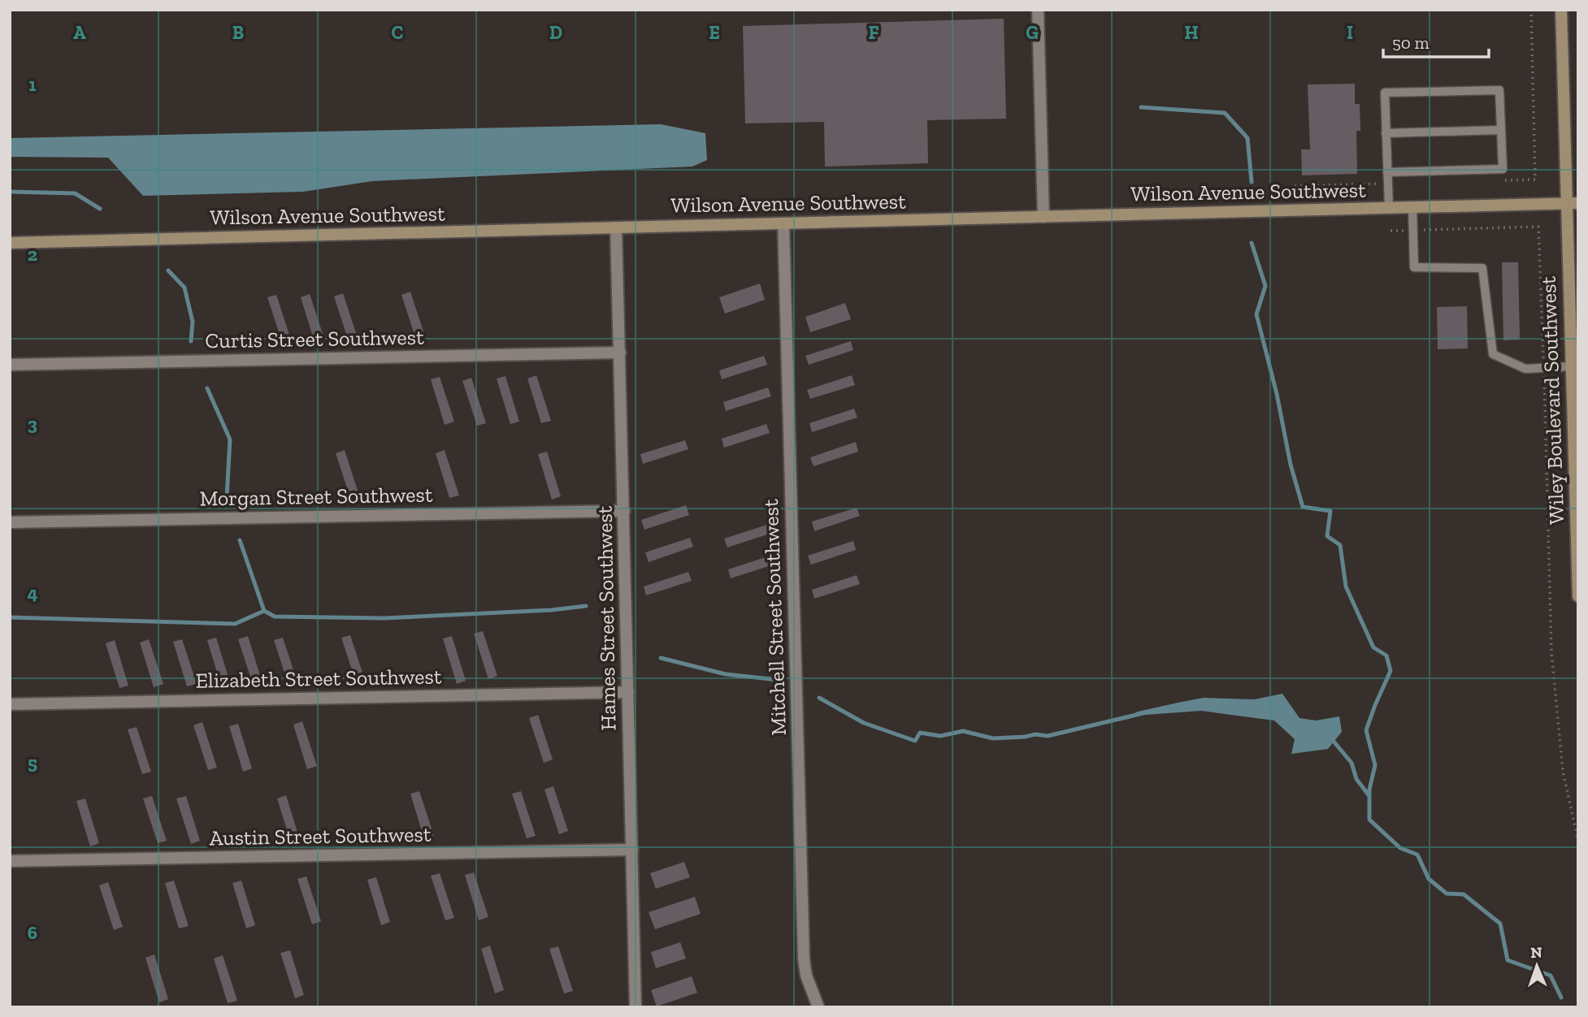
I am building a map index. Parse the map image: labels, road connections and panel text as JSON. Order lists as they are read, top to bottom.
{
  "streets": {
    "street": [
      "Wilson Avenue Southwest",
      "Curtis Street Southwest",
      "Wiley Boulevard Southwest",
      "Morgan Street Southwest",
      "Mitchell Street Southwest",
      "Hames Street Southwest",
      "Elizabeth Street Southwest",
      "Austin Street Southwest"
    ]
  },
  "crossings": [
    ["Wilson Avenue Southwest", "Wiley Boulevard Southwest"],
    ["Wilson Avenue Southwest", "Mitchell Street Southwest"],
    ["Wilson Avenue Southwest", "Hames Street Southwest"],
    ["Curtis Street Southwest", "Hames Street Southwest"],
    ["Morgan Street Southwest", "Hames Street Southwest"],
    ["Hames Street Southwest", "Elizabeth Street Southwest"],
    ["Hames Street Southwest", "Austin Street Southwest"]
  ],
  "scale_bar": "50 m",
  "north": "top",
  "grid": {
    "columns": [
      "A",
      "B",
      "C",
      "D",
      "E",
      "F",
      "G",
      "H",
      "I"
    ],
    "rows": [
      "1",
      "2",
      "3",
      "4",
      "5",
      "6"
    ]
  }
}
